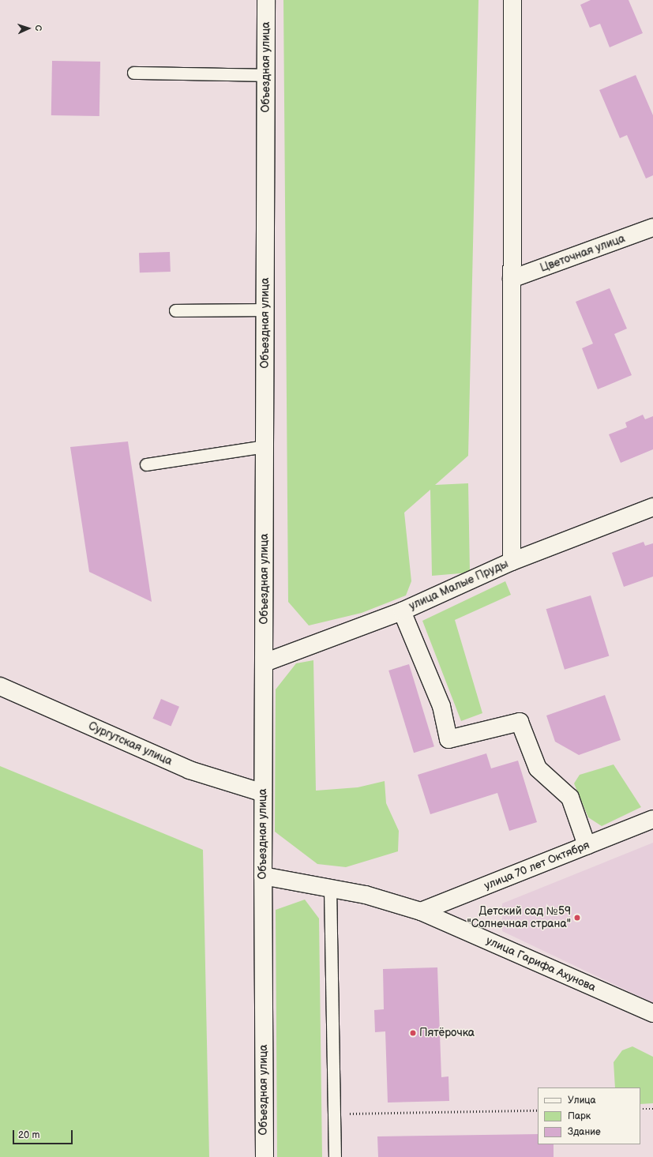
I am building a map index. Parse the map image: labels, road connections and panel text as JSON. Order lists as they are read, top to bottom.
{
  "streets": {
    "street": [
      "Объездная улица",
      "Цветочная улица",
      "улица Малые Пруды",
      "Сургутская улица",
      "улица 70 лет Октября",
      "улица Гарифа Ахунова"
    ]
  },
  "crossings": [
    ["Объездная улица", "улица Малые Пруды"],
    ["Объездная улица", "Сургутская улица"],
    ["Объездная улица", "улица Гарифа Ахунова"],
    ["улица 70 лет Октября", "улица Гарифа Ахунова"]
  ],
  "places": ["Детский сад №59 \"Солнечная страна\"", "Пятёрочка"],
  "legend": ["Улица", "Парк", "Здание"],
  "scale_bar": "20 m",
  "north": "right"
}
